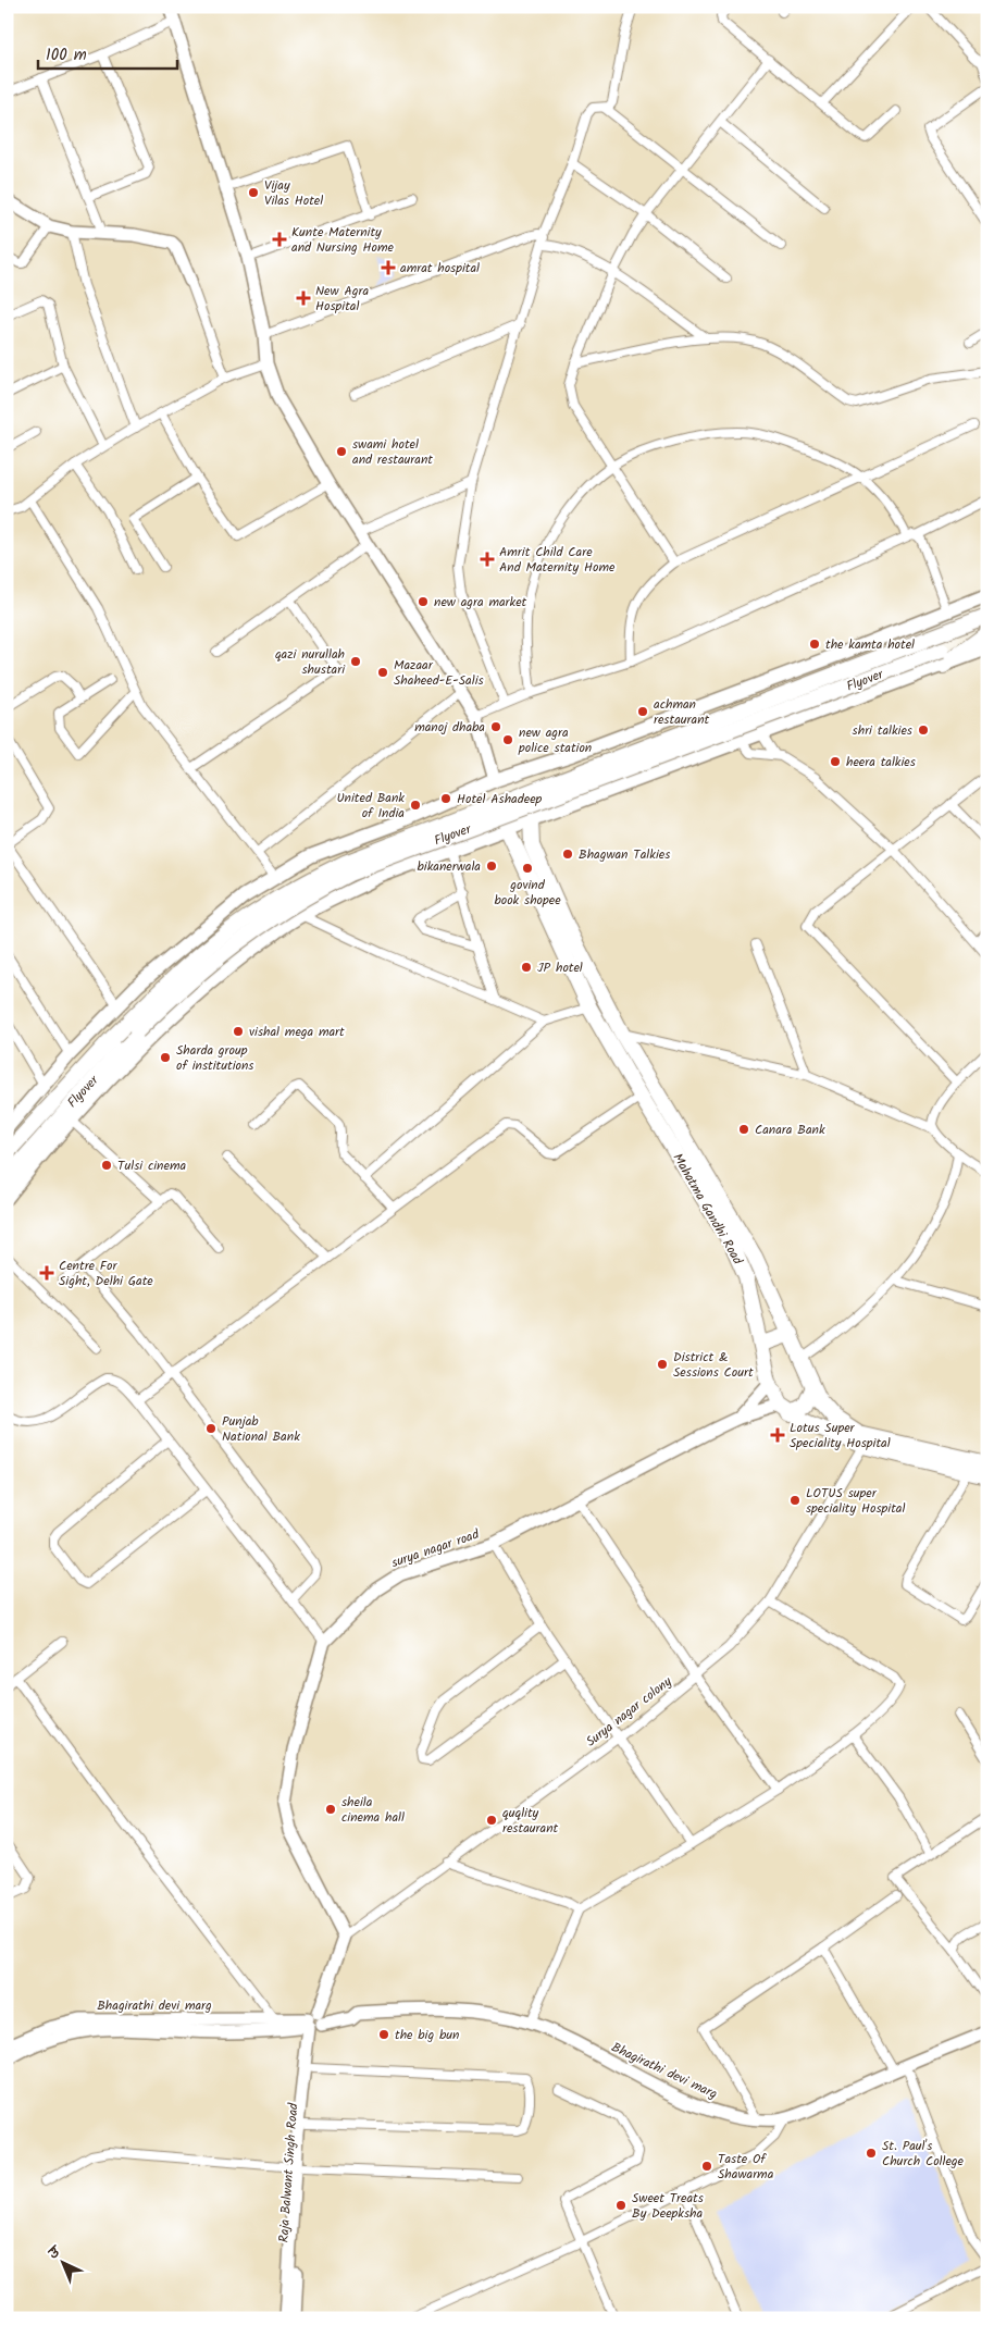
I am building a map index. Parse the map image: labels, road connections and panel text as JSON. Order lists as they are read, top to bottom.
{
  "streets": {
    "highway": ["Flyover", "Mahatma Gandhi Road"],
    "street": [
      "surya nagar road",
      "Surya nagar colony",
      "Bhagirathi devi marg",
      "Raja Balwant Singh Road"
    ]
  },
  "crossings": [
    ["Mahatma Gandhi Road", "surya nagar road"],
    ["surya nagar road", "Surya nagar colony"],
    ["Bhagirathi devi marg", "Raja Balwant Singh Road"]
  ],
  "places": {
    "other": [
      "Vijay Vilas Hotel",
      "swami hotel and restaurant",
      "new agra market",
      "the kamta hotel",
      "qazi nurullah shustari",
      "Mazaar Shaheed-E-Salis",
      "achman restaurant",
      "manoj dhaba",
      "shri talkies",
      "new agra police station",
      "heera talkies",
      "Hotel Ashadeep",
      "United Bank of India",
      "Bhagwan Talkies",
      "bikanerwala",
      "govind book shopee",
      "JP hotel",
      "vishal mega mart",
      "Sharda group of institutions",
      "Canara Bank",
      "Tulsi cinema",
      "District & Sessions Court",
      "Punjab National Bank",
      "LOTUS super speciality Hospital",
      "sheila cinema hall",
      "quqlity restaurant",
      "the big bun",
      "St. Paul's Church College",
      "Taste Of Shawarma",
      "Sweet Treats By Deepksha"
    ],
    "health": [
      "Kunte Maternity and Nursing Home",
      "amrat hospital",
      "New Agra Hospital",
      "Amrit Child Care And Maternity Home",
      "Centre For Sight, Delhi Gate",
      "Lotus Super Speciality Hospital"
    ]
  },
  "scale_bar": "100 m",
  "north": "top left"
}
